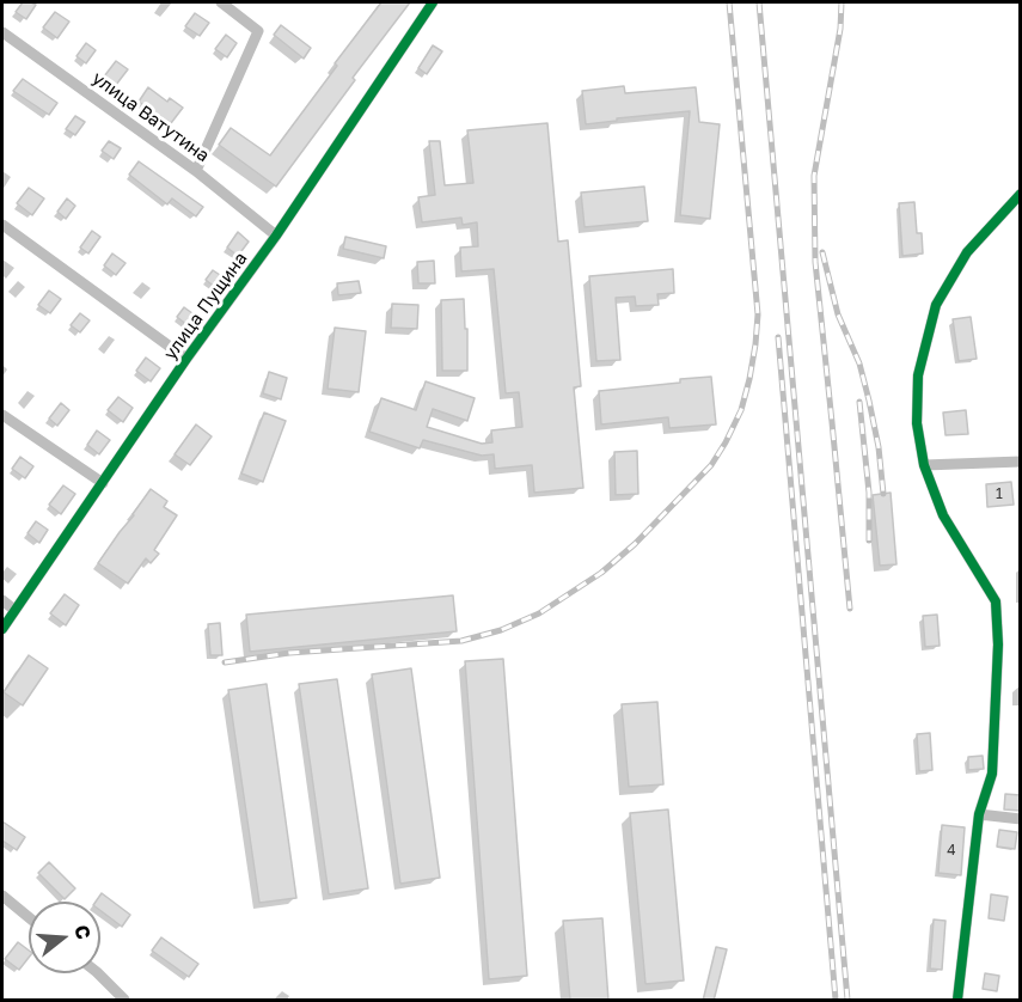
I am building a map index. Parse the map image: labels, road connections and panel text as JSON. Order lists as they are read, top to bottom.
{
  "streets": {
    "street": ["улица Ватутина", "улица Пущина"]
  },
  "crossings": [
    ["улица Ватутина", "улица Пущина"]
  ],
  "house_numbers": ["1", "4"],
  "north": "right"
}
